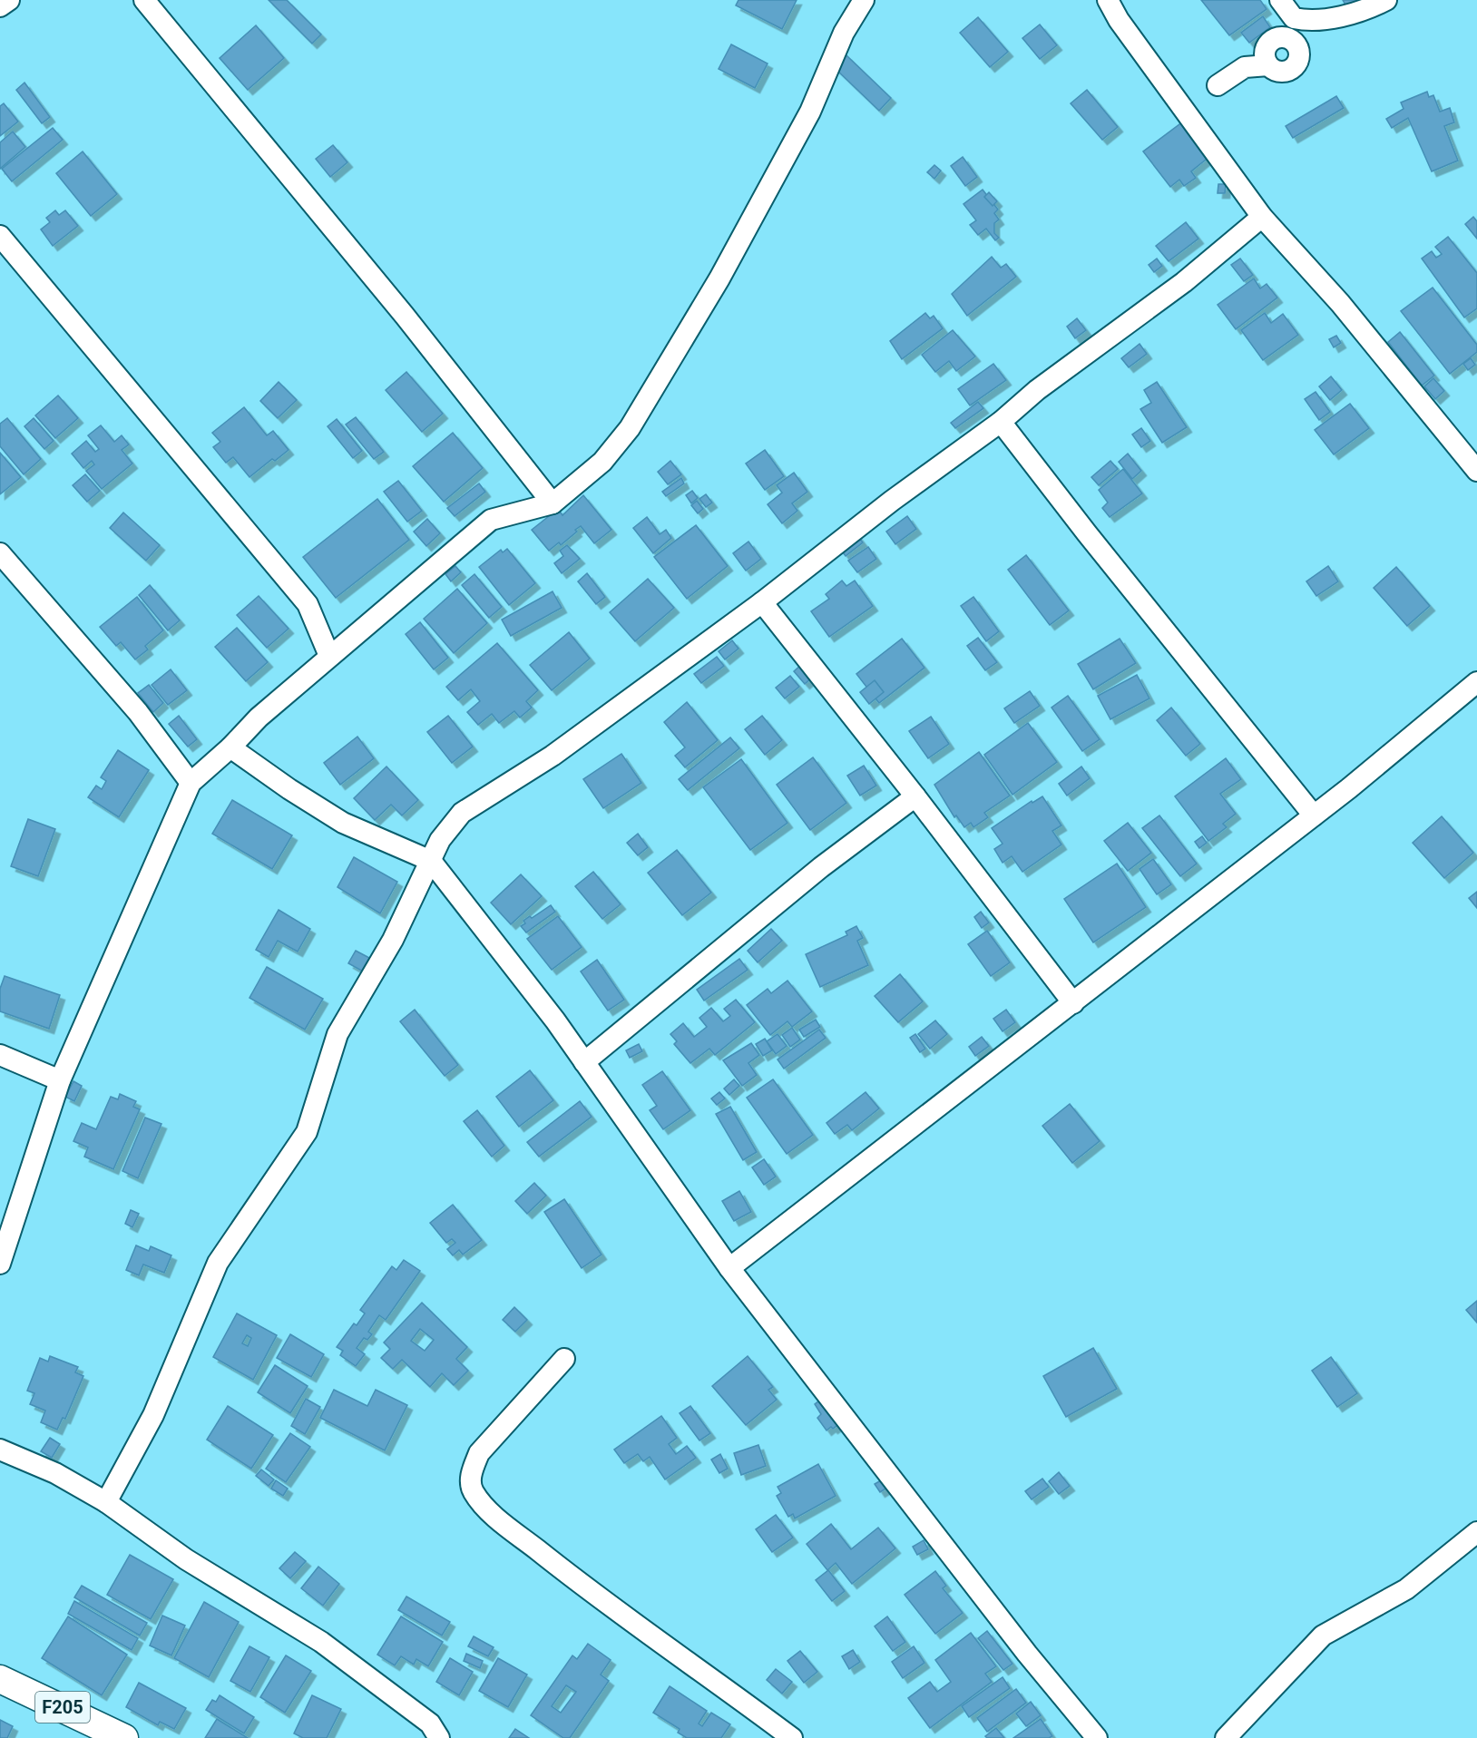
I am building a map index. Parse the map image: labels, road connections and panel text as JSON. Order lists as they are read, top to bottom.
{
  "streets": {
    "main road": ["F205"]
  }
}
